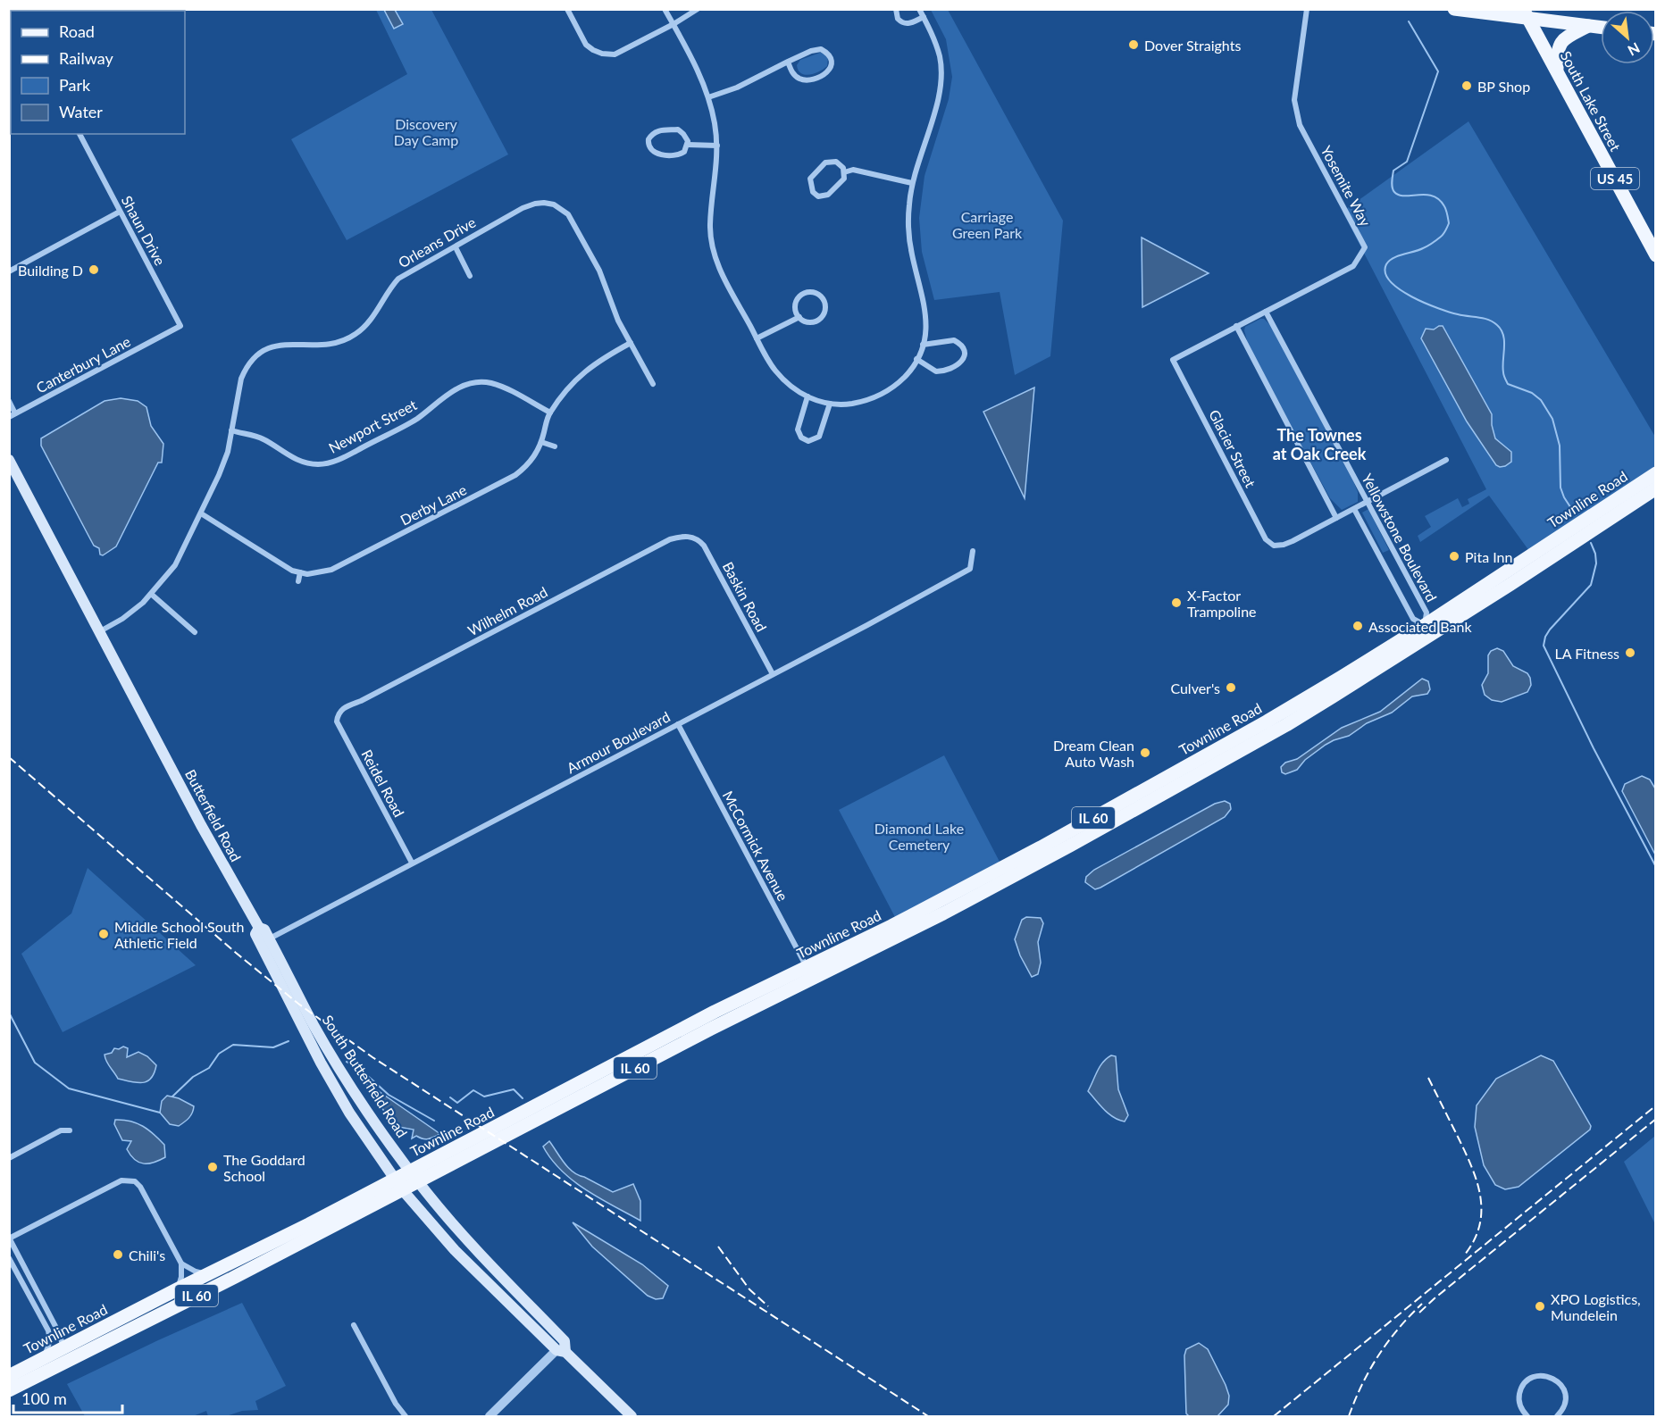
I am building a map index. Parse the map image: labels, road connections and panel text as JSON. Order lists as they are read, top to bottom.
{
  "streets": {
    "main road": [
      "South Lake Street",
      "US 45",
      "Townline Road",
      "Butterfield Road",
      "IL 60",
      "South Butterfield Road"
    ],
    "street": [
      "Yosemite Way",
      "Shaun Drive",
      "Orleans Drive",
      "Canterbury Lane",
      "Newport Street",
      "Glacier Street",
      "Derby Lane",
      "Yellowstone Boulevard",
      "Baskin Road",
      "Wilhelm Road",
      "Armour Boulevard",
      "Reidel Road",
      "McCormick Avenue"
    ]
  },
  "crossings": [
    ["Yosemite Way", "Glacier Street"],
    ["Yosemite Way", "Yellowstone Boulevard"],
    ["Shaun Drive", "Canterbury Lane"],
    ["Orleans Drive", "Newport Street"],
    ["Orleans Drive", "Derby Lane"],
    ["Orleans Drive", "Butterfield Road"],
    ["Newport Street", "Derby Lane"],
    ["Townline Road", "Yellowstone Boulevard"],
    ["Townline Road", "Butterfield Road"],
    ["Townline Road", "McCormick Avenue"],
    ["Townline Road", "South Butterfield Road"],
    ["Baskin Road", "Wilhelm Road"],
    ["Baskin Road", "Armour Boulevard"],
    ["Wilhelm Road", "Reidel Road"],
    ["Armour Boulevard", "Reidel Road"],
    ["Armour Boulevard", "Butterfield Road"],
    ["Armour Boulevard", "McCormick Avenue"],
    ["Armour Boulevard", "South Butterfield Road"],
    ["Butterfield Road", "South Butterfield Road"]
  ],
  "districts": ["The Townes at Oak Creek"],
  "parks": ["Discovery Day Camp", "Carriage Green Park", "Diamond Lake Cemetery"],
  "places": [
    "Dover Straights",
    "BP Shop",
    "Building D",
    "Pita Inn",
    "X-Factor Trampoline",
    "Associated Bank",
    "LA Fitness",
    "Culver's",
    "Dream Clean Auto Wash",
    "Middle School South Athletic Field",
    "The Goddard School",
    "Chili's",
    "XPO Logistics, Mundelein"
  ],
  "legend": [
    "Road",
    "Railway",
    "Park",
    "Water"
  ],
  "scale_bar": "100 m",
  "north": "bottom right"
}
